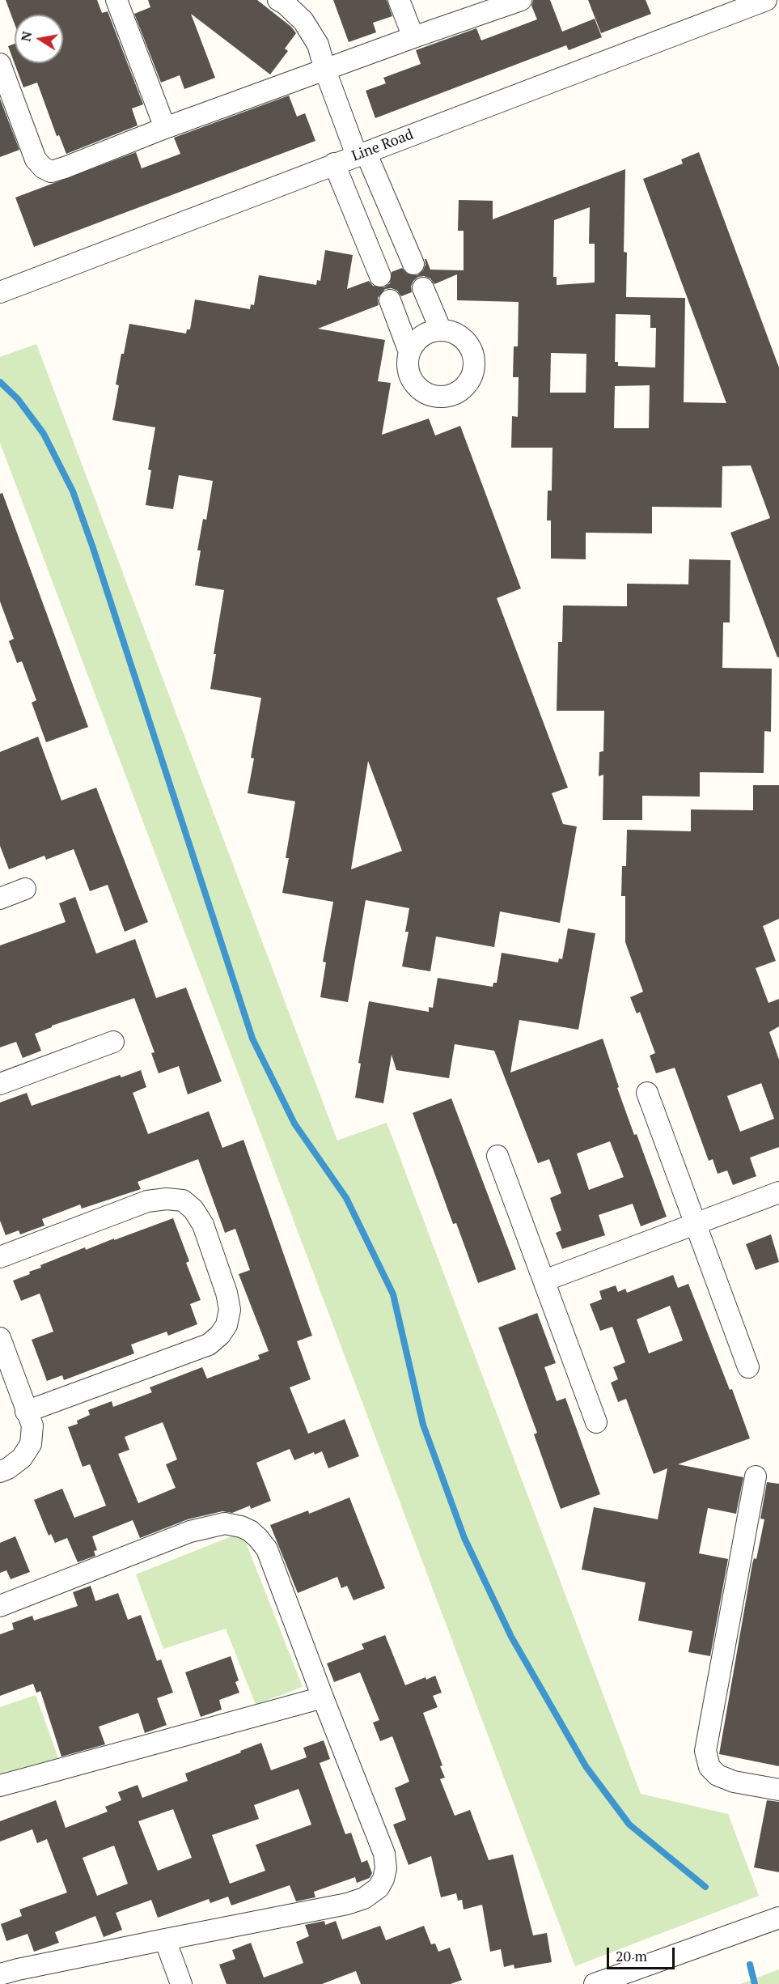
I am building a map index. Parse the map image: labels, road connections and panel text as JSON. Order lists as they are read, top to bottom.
{
  "streets": {
    "street": ["Line Road"]
  },
  "scale_bar": "20 m",
  "north": "left"
}
